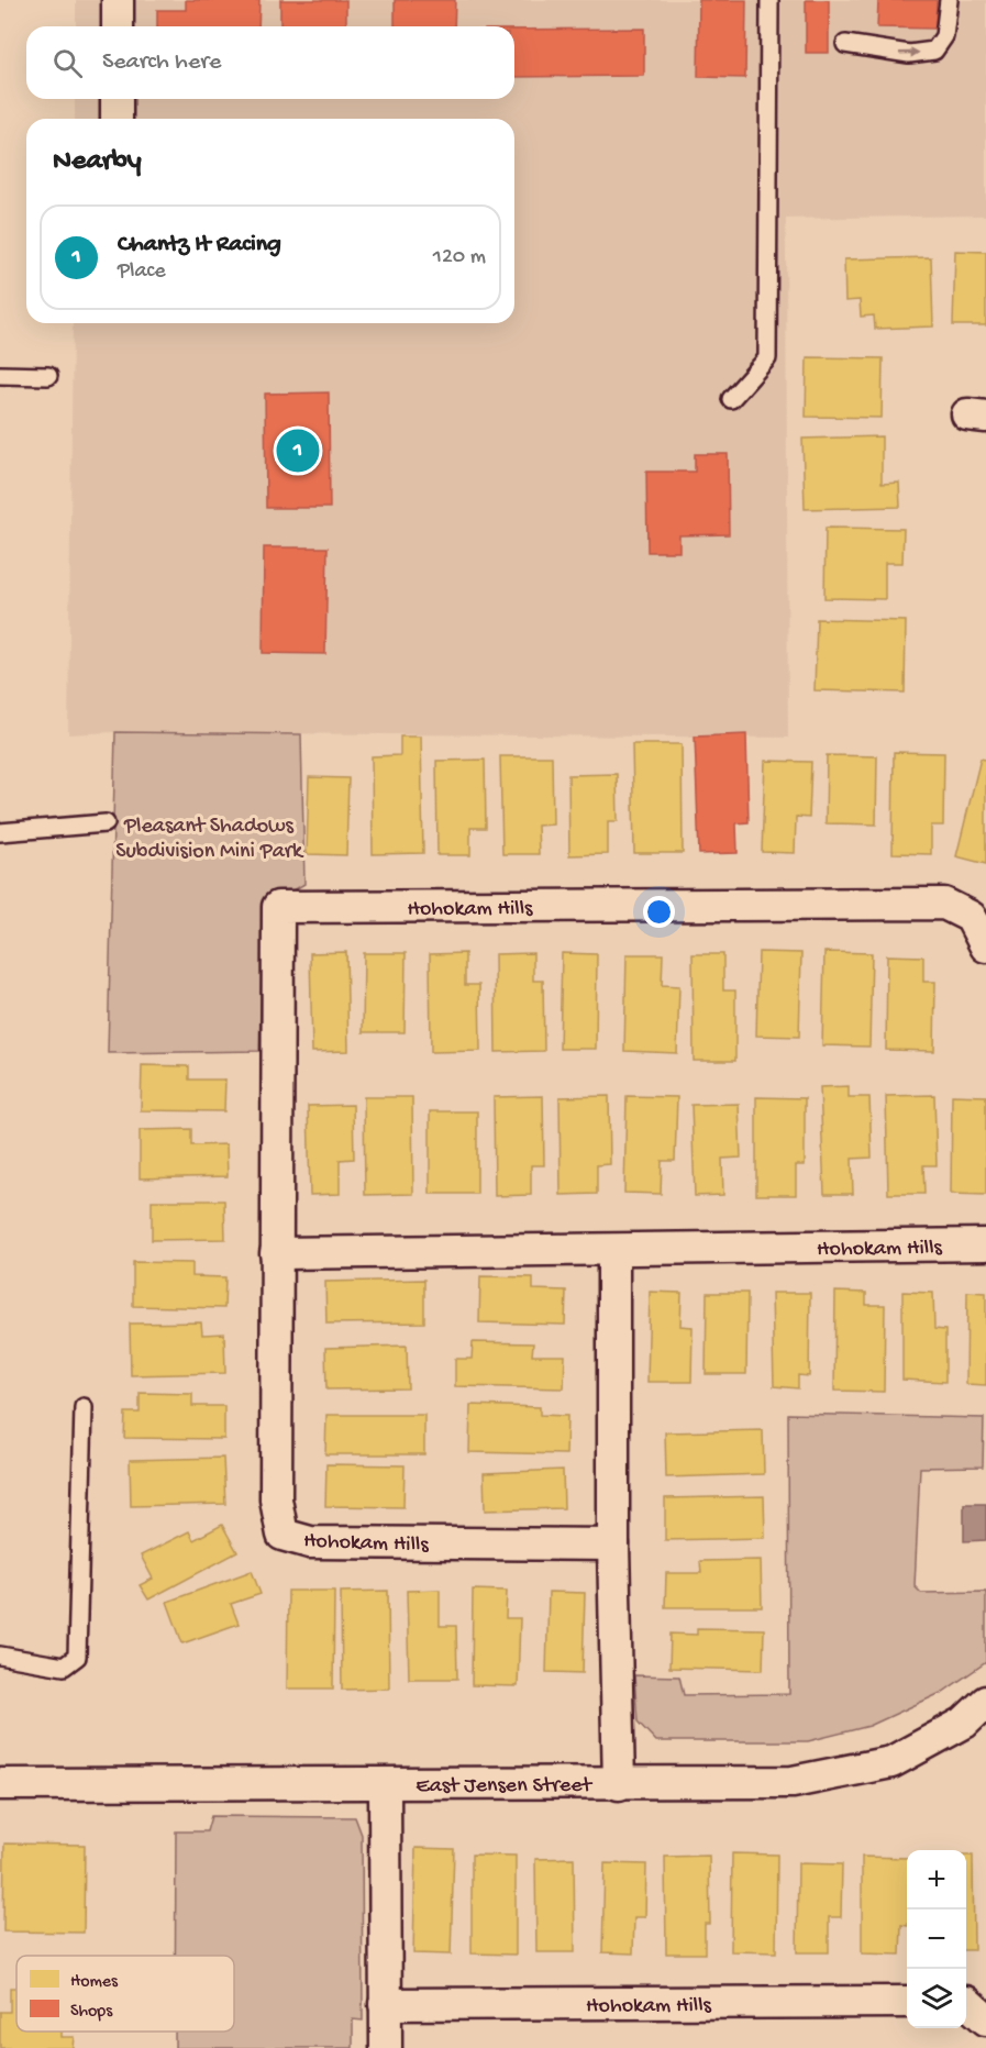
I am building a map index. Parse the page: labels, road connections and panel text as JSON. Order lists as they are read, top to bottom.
{
  "streets": {
    "street": ["Hohokam Hills", "East Jensen Street"]
  },
  "parks": ["Pleasant Shadows Subdivision Mini Park"],
  "legend": ["Homes", "Shops"],
  "page": {
    "search": "Search here",
    "heading": "Nearby",
    "list": [
      {
        "mark": "1",
        "name": "Chantz It Racing",
        "note": "Place",
        "value": "120 m"
      }
    ],
    "pins": "1",
    "map_buttons": ["+", "−"]
  }
}
